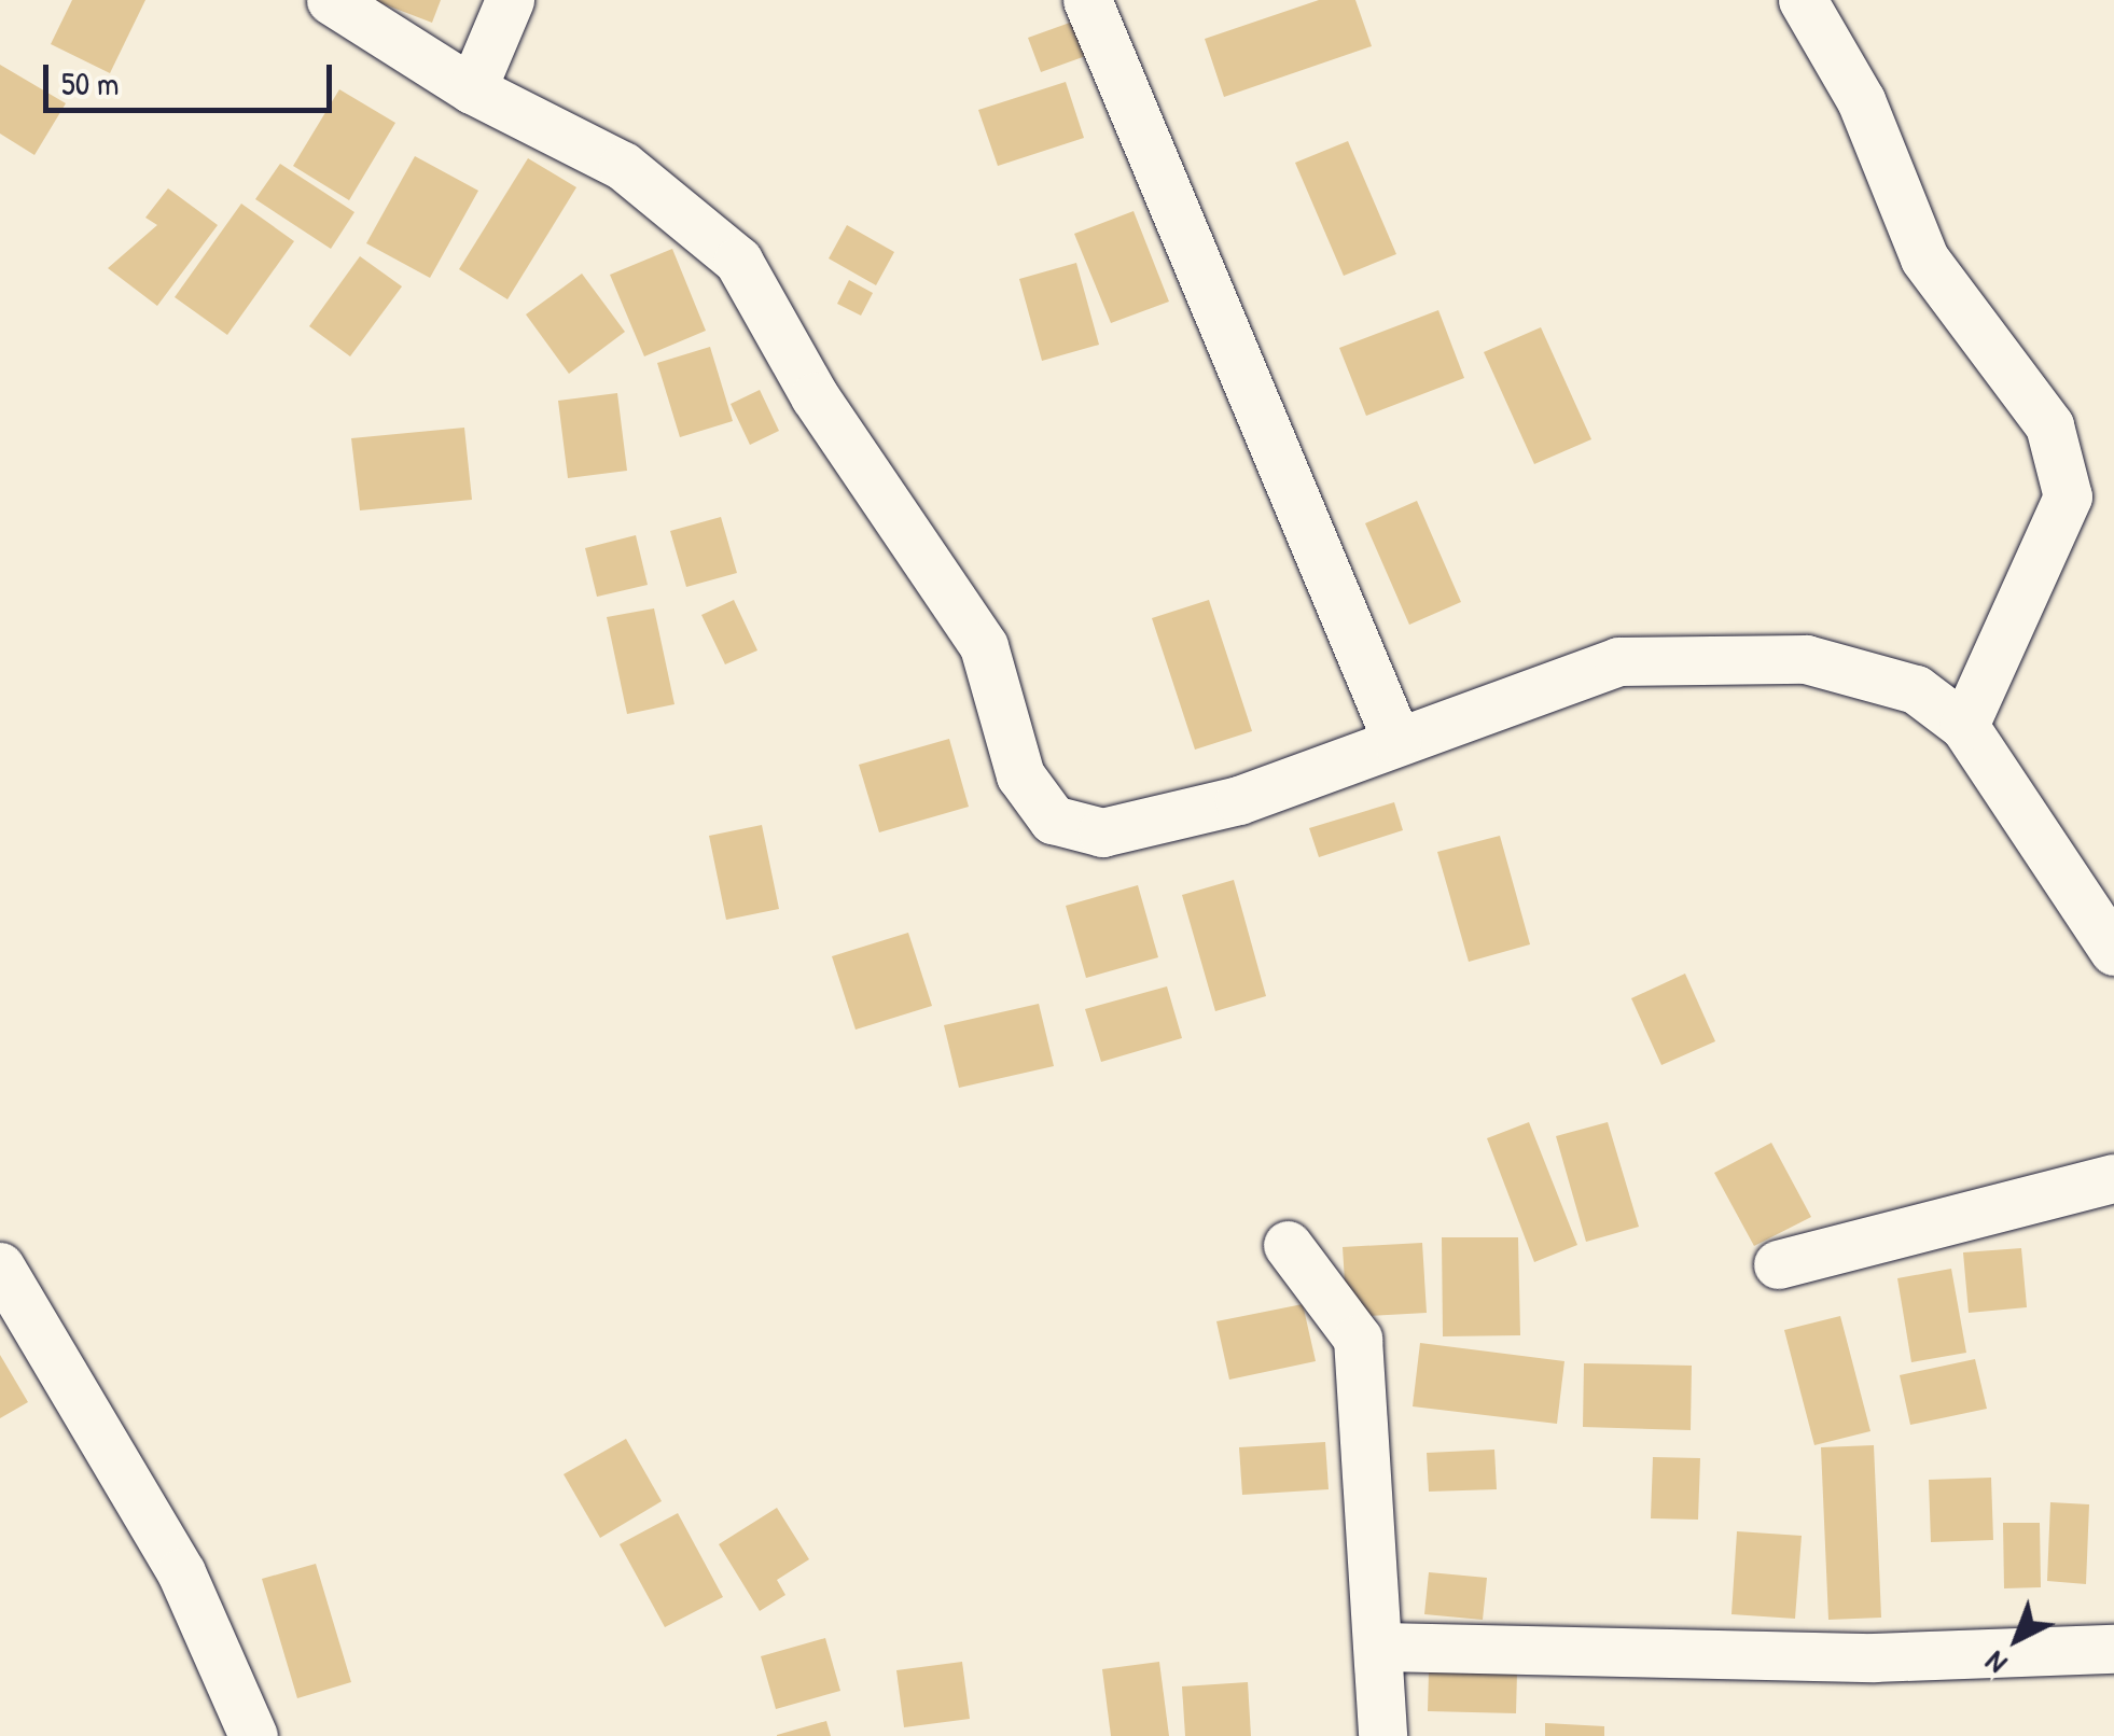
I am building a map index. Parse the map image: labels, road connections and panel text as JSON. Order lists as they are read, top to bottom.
{
  "scale_bar": "50 m",
  "north": "bottom left"
}
